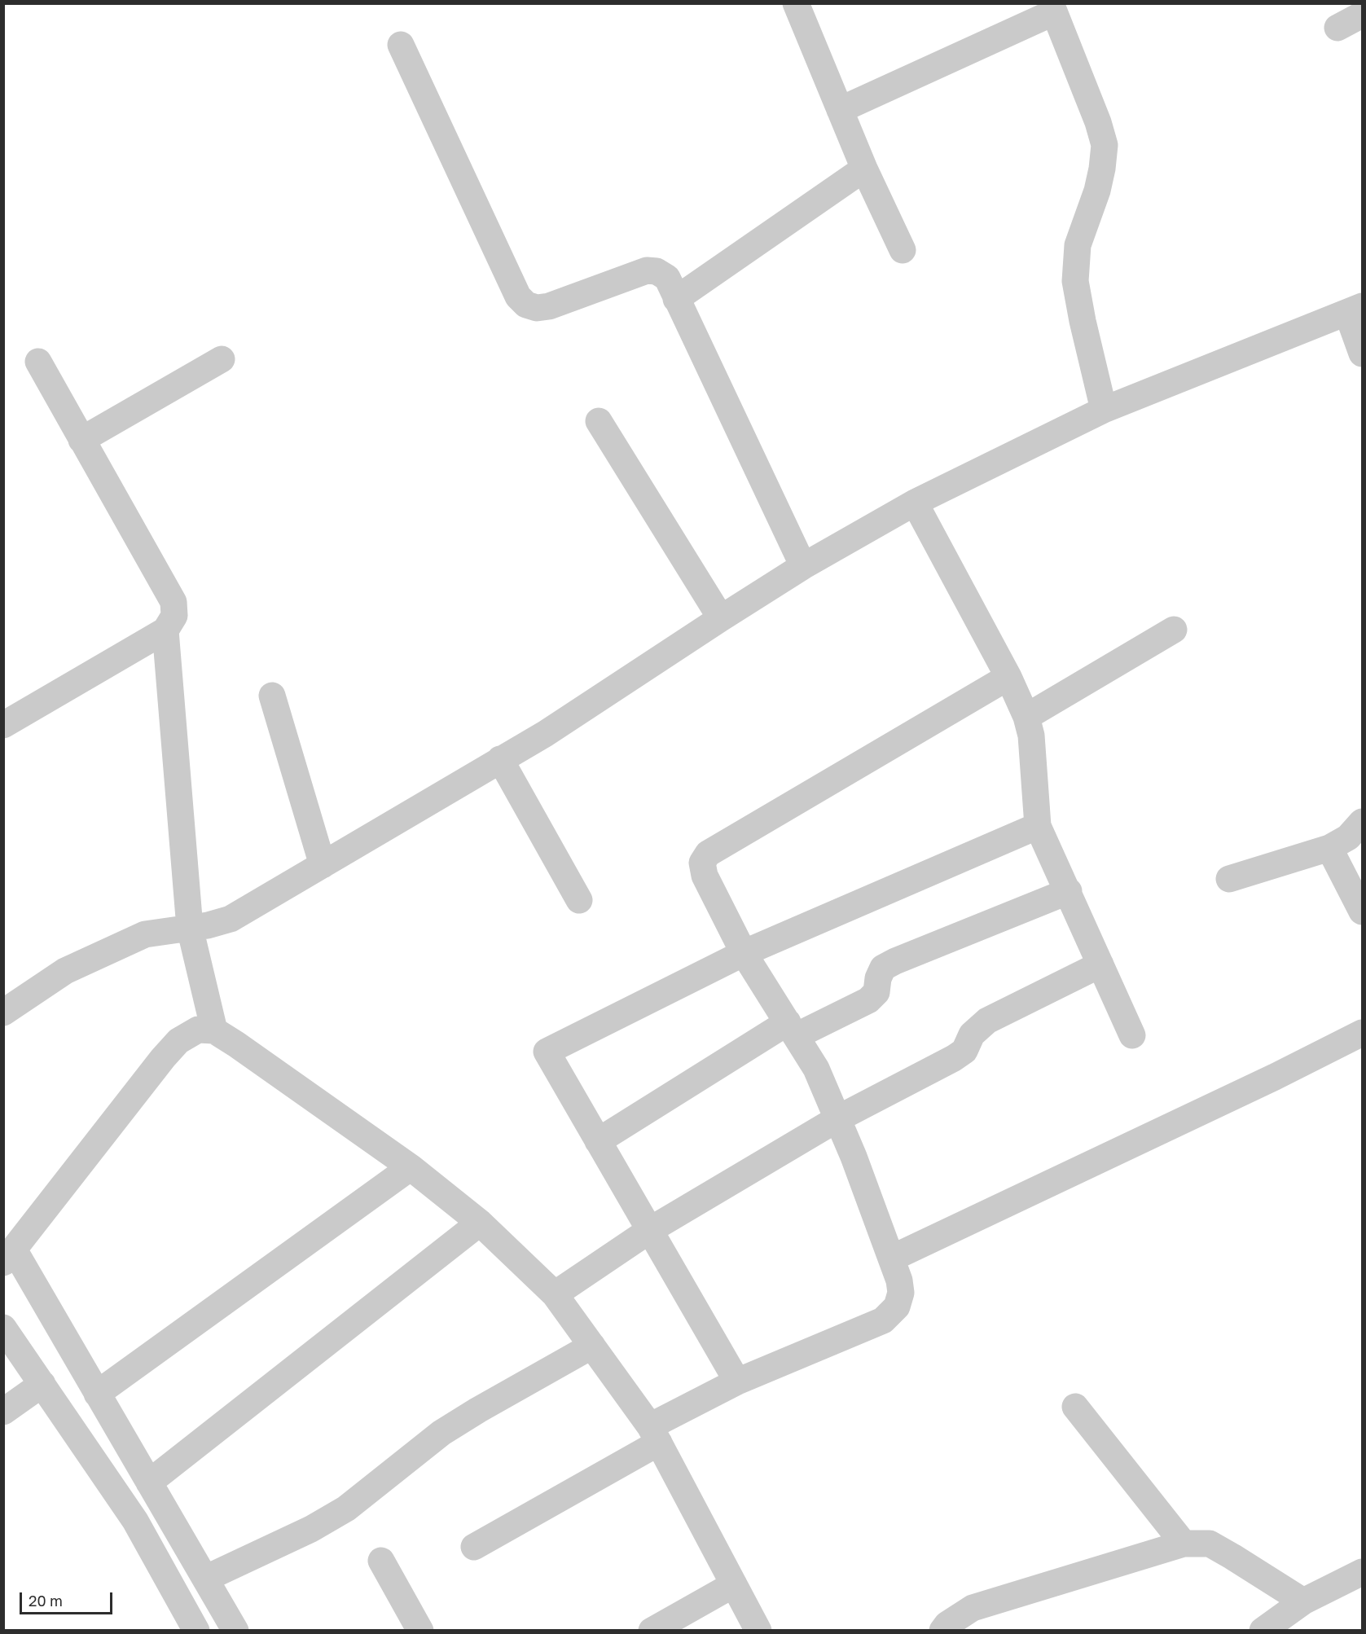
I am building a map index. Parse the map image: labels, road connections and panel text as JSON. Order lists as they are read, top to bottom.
{
  "scale_bar": "20 m"
}
